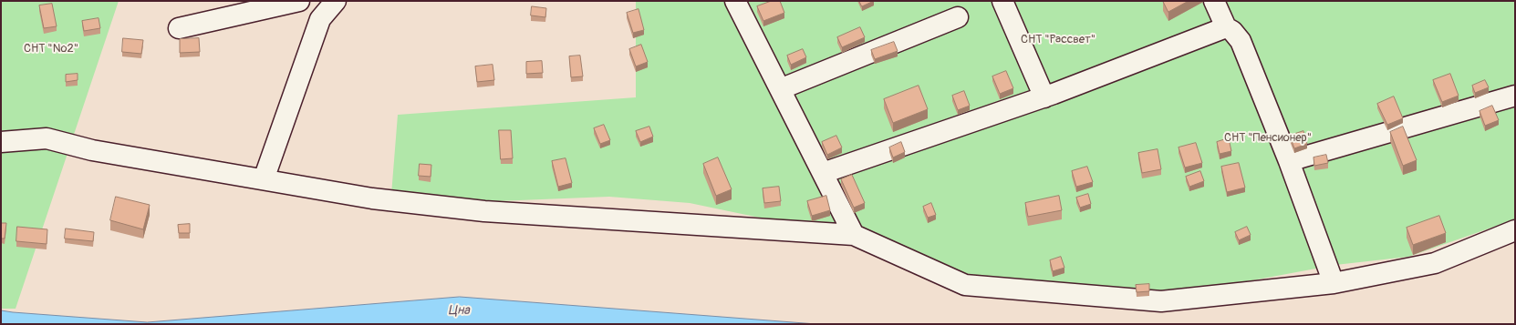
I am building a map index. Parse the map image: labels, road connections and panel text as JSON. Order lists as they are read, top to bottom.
{
  "water": ["Цна"],
  "parks": ["СНТ \"Рассвет\"", "СНТ \"№2\"", "СНТ \"Пенсионер\""]
}
